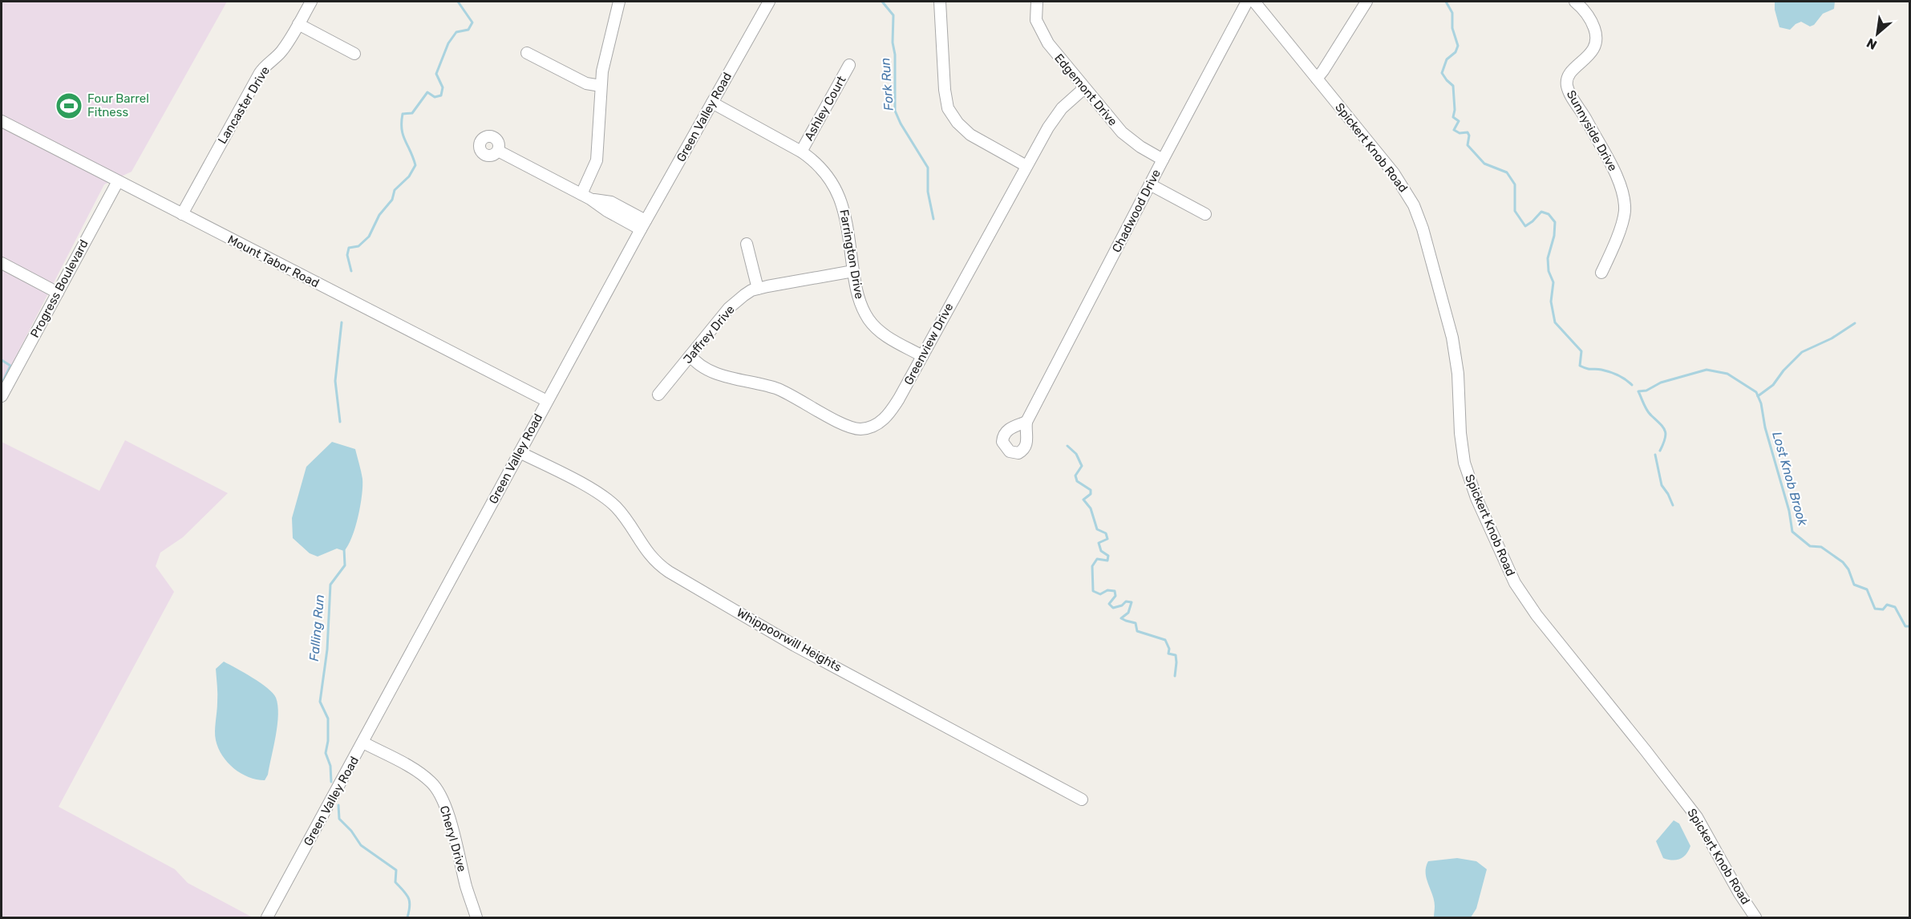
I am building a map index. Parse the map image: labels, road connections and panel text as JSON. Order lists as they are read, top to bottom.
{
  "streets": {
    "street": [
      "Edgemont Drive",
      "Lancaster Drive",
      "Ashley Court",
      "Green Valley Road",
      "Sunnyside Drive",
      "Spickert Knob Road",
      "Chadwood Drive",
      "Farrington Drive",
      "Mount Tabor Road",
      "Progress Boulevard",
      "Jaffrey Drive",
      "Greenview Drive",
      "Whippoorwill Heights",
      "Cheryl Drive"
    ]
  },
  "crossings": [
    ["Edgemont Drive", "Chadwood Drive"],
    ["Edgemont Drive", "Greenview Drive"],
    ["Lancaster Drive", "Mount Tabor Road"],
    ["Ashley Court", "Farrington Drive"],
    ["Green Valley Road", "Farrington Drive"],
    ["Green Valley Road", "Mount Tabor Road"],
    ["Green Valley Road", "Whippoorwill Heights"],
    ["Green Valley Road", "Cheryl Drive"],
    ["Farrington Drive", "Jaffrey Drive"],
    ["Farrington Drive", "Greenview Drive"],
    ["Mount Tabor Road", "Progress Boulevard"],
    ["Jaffrey Drive", "Greenview Drive"]
  ],
  "water": ["Fork Run", "Lost Knob Brook", "Falling Run"],
  "places": {
    "sports": ["Four Barrel Fitness"]
  },
  "north": "bottom left"
}
